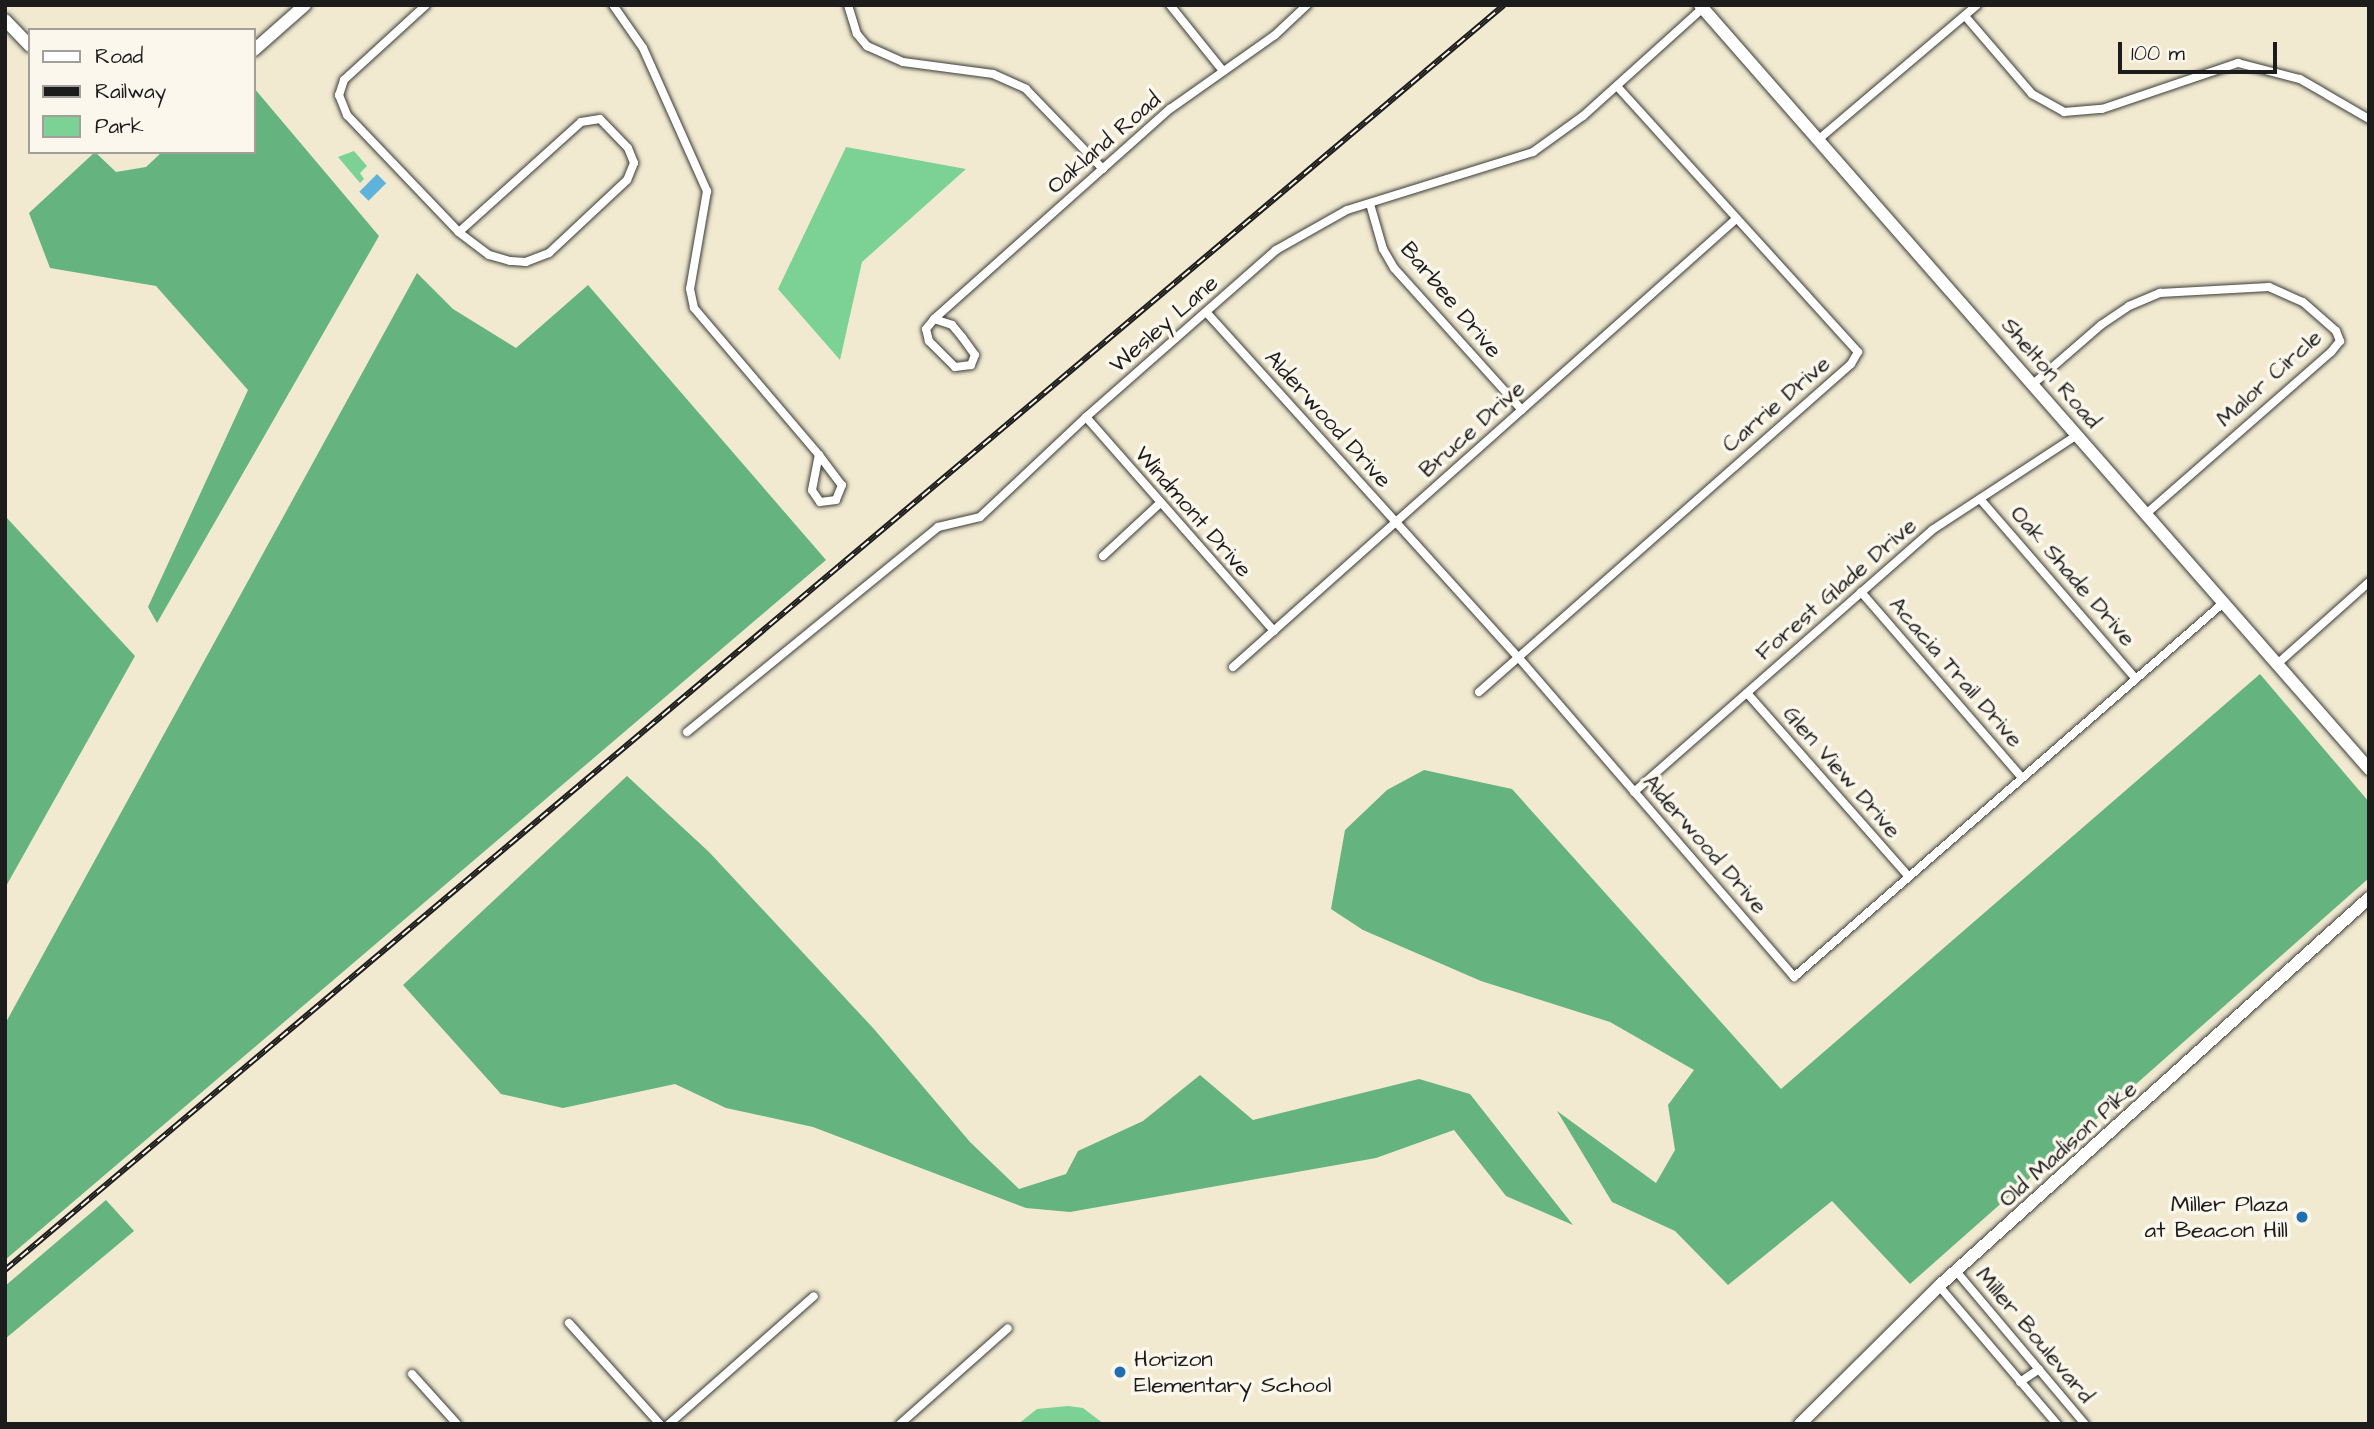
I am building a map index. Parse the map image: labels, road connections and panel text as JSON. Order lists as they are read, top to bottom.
{
  "streets": {
    "street": [
      "Oakland Road",
      "Barbee Drive",
      "Wesley Lane",
      "Shelton Road",
      "Malor Circle",
      "Carrie Drive",
      "Alderwood Drive",
      "Bruce Drive",
      "Windmont Drive",
      "Oak Shade Drive",
      "Forest Glade Drive",
      "Acacia Trail Drive",
      "Glen View Drive",
      "Old Madison Pike",
      "Miller Boulevard"
    ]
  },
  "crossings": [
    ["Barbee Drive", "Wesley Lane"],
    ["Barbee Drive", "Bruce Drive"],
    ["Wesley Lane", "Shelton Road"],
    ["Wesley Lane", "Carrie Drive"],
    ["Wesley Lane", "Alderwood Drive"],
    ["Wesley Lane", "Windmont Drive"],
    ["Shelton Road", "Malor Circle"],
    ["Shelton Road", "Alderwood Drive"],
    ["Shelton Road", "Forest Glade Drive"],
    ["Carrie Drive", "Alderwood Drive"],
    ["Carrie Drive", "Bruce Drive"],
    ["Alderwood Drive", "Bruce Drive"],
    ["Alderwood Drive", "Oak Shade Drive"],
    ["Alderwood Drive", "Forest Glade Drive"],
    ["Alderwood Drive", "Acacia Trail Drive"],
    ["Alderwood Drive", "Glen View Drive"],
    ["Bruce Drive", "Windmont Drive"],
    ["Oak Shade Drive", "Forest Glade Drive"],
    ["Forest Glade Drive", "Acacia Trail Drive"],
    ["Forest Glade Drive", "Glen View Drive"],
    ["Old Madison Pike", "Miller Boulevard"]
  ],
  "places": ["Miller Plaza at Beacon Hill", "Horizon Elementary School"],
  "legend": ["Road", "Railway", "Park"],
  "scale_bar": "100 m"
}
